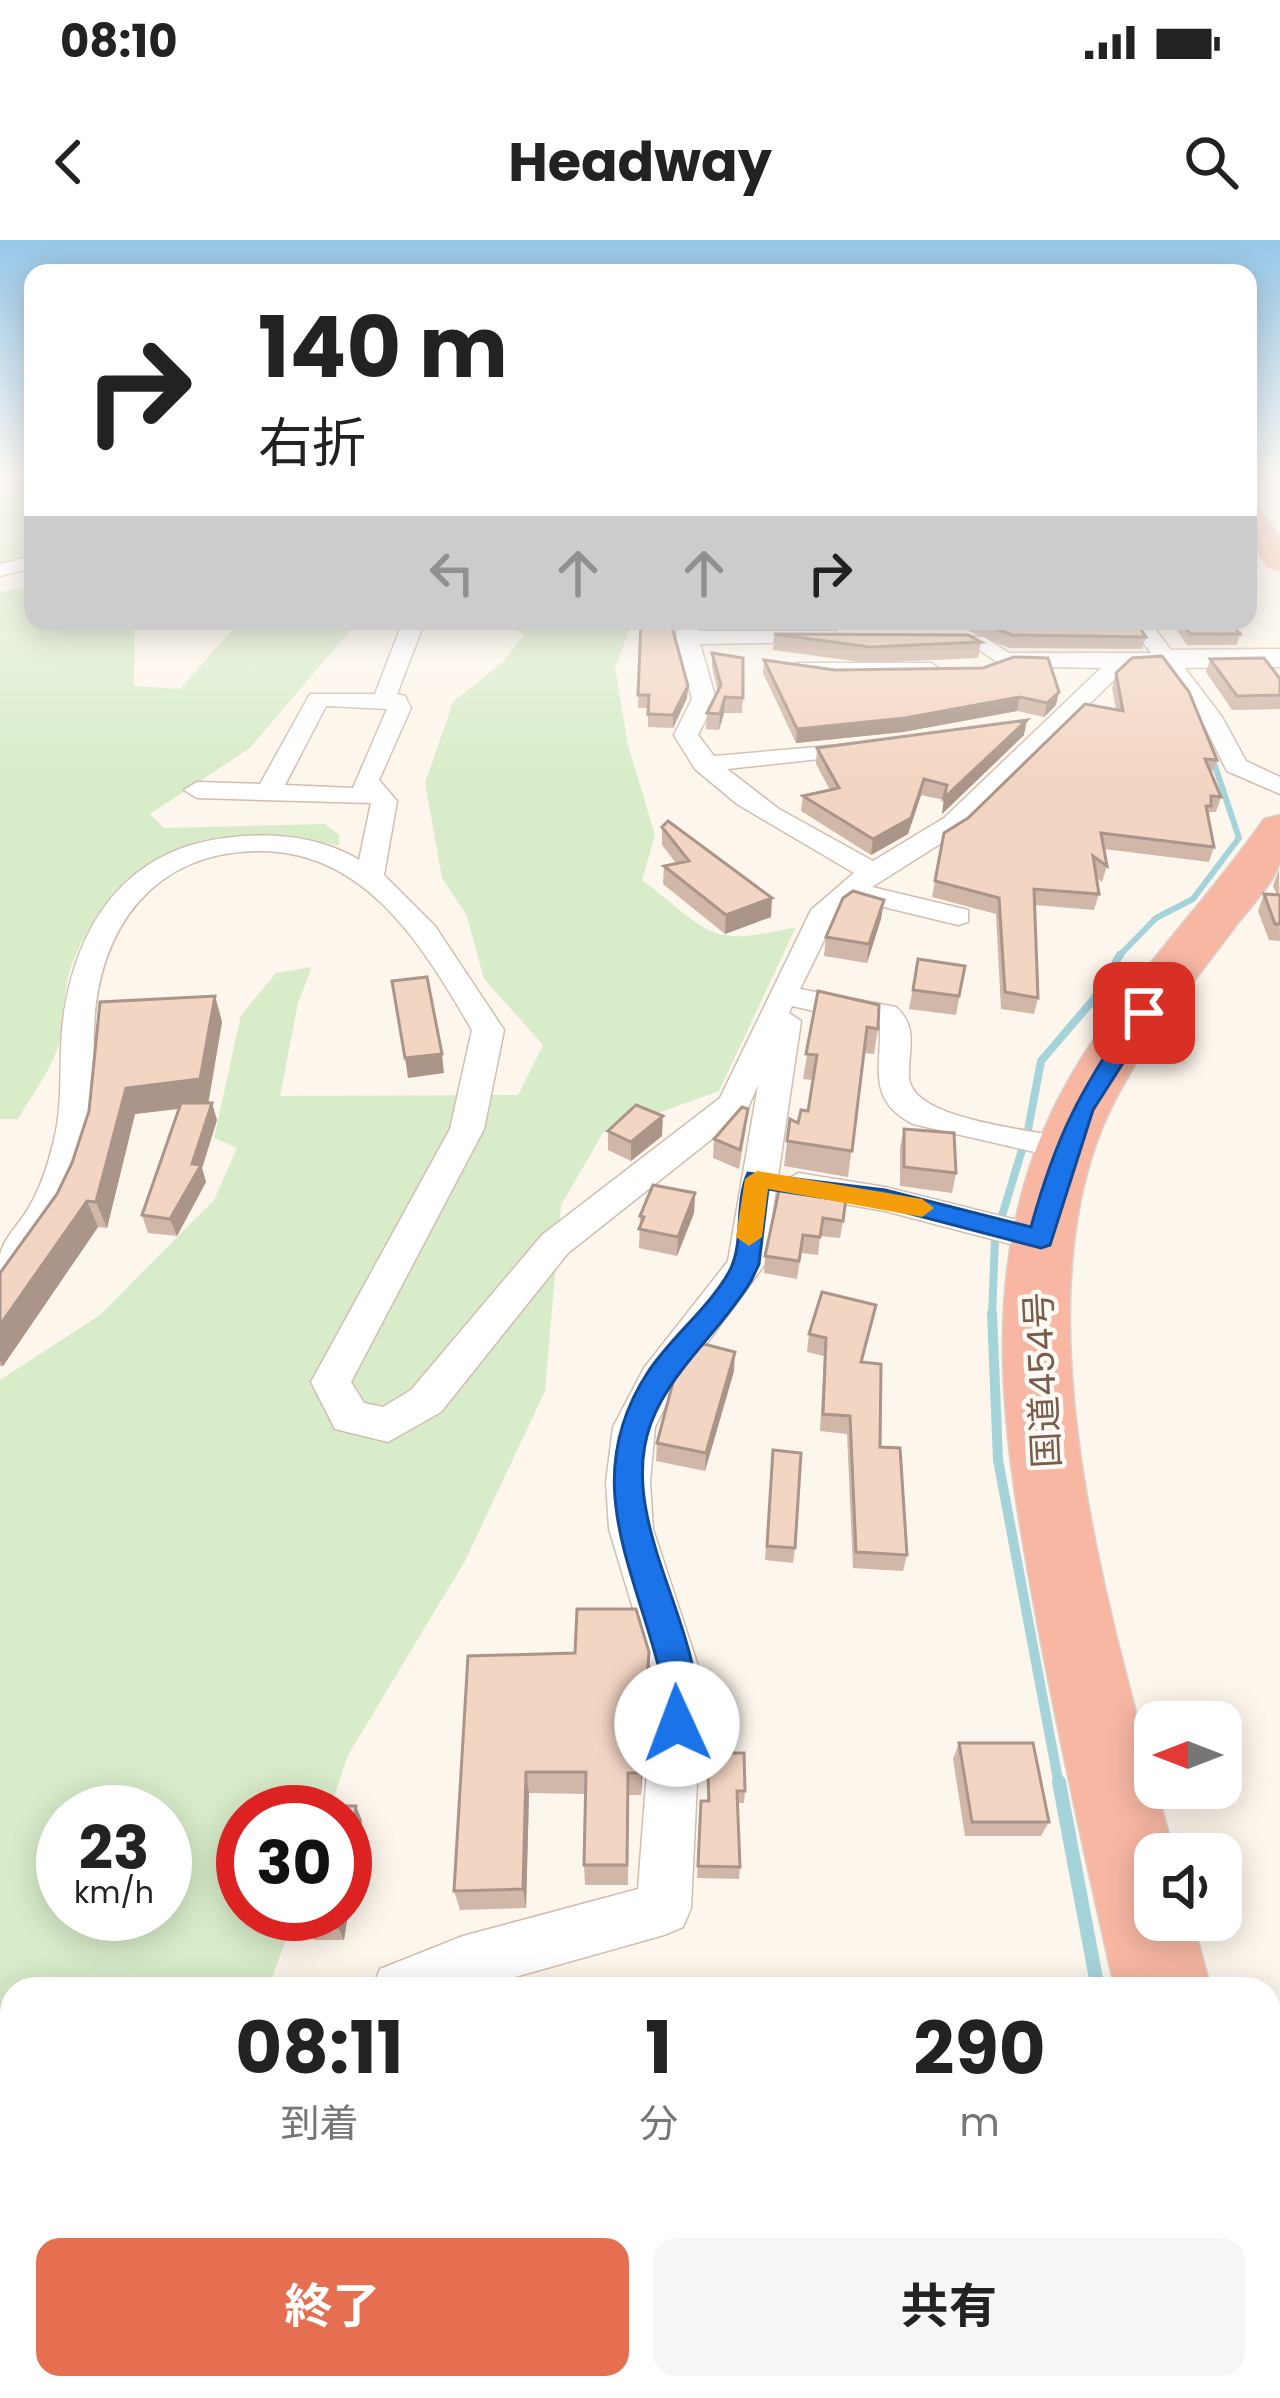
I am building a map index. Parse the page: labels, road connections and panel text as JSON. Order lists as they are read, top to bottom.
{
  "streets": {
    "highway": ["国道454号"]
  },
  "north": "left",
  "page": {
    "status": "08:10",
    "header": "Headway",
    "turn": ["140 m", "右折"],
    "speed": "23 km/h",
    "limit": "30",
    "eta": [
      "08:11",
      "到着",
      "1",
      "分",
      "290",
      "m"
    ],
    "buttons": ["終了", "共有"]
  }
}
